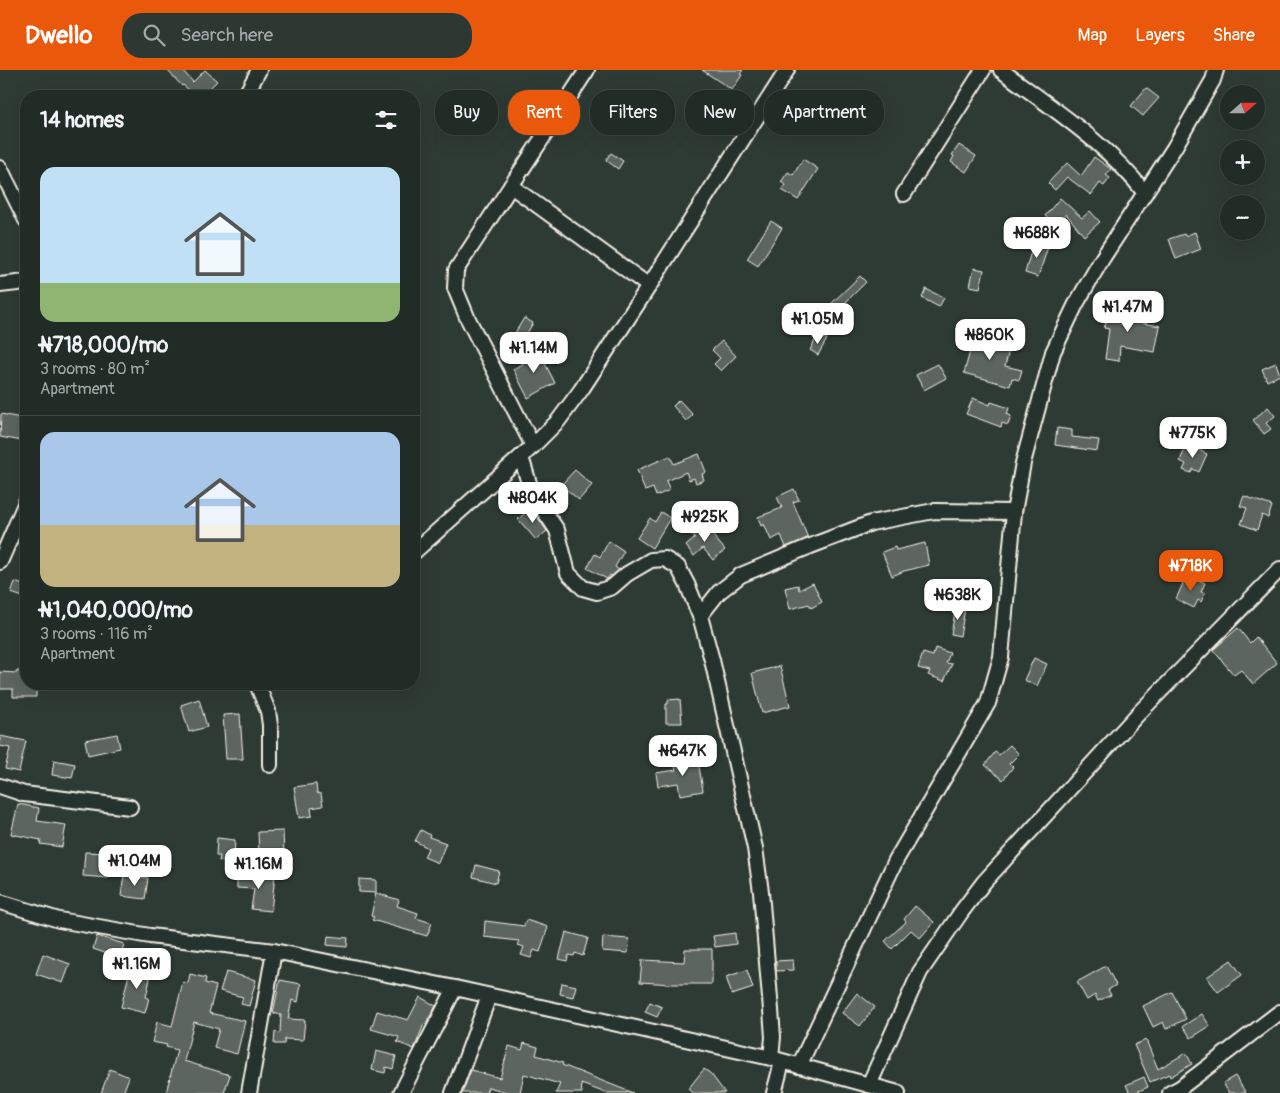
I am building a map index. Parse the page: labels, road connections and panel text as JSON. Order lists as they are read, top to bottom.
{
  "north": "right",
  "page": {
    "header": "Dwello",
    "search": "Search here",
    "nav": ["Map", "Layers", "Share"],
    "map_buttons": ["+", "−"],
    "chip": [
      "Buy",
      "Rent",
      "Filters",
      "New",
      "Apartment"
    ],
    "heading": "14 homes",
    "list": [
      {
        "name": "₦718,000/mo",
        "note": "3 rooms · 80 m² · Apartment"
      },
      {
        "name": "₦1,040,000/mo",
        "note": "3 rooms · 116 m² · Apartment"
      }
    ],
    "price": [
      "₦688K",
      "₦1.47M",
      "₦1.05M",
      "₦860K",
      "₦1.14M",
      "₦775K",
      "₦804K",
      "₦925K",
      "₦718K",
      "₦638K",
      "₦647K",
      "₦1.04M",
      "₦1.16M",
      "₦1.16M"
    ]
  }
}
